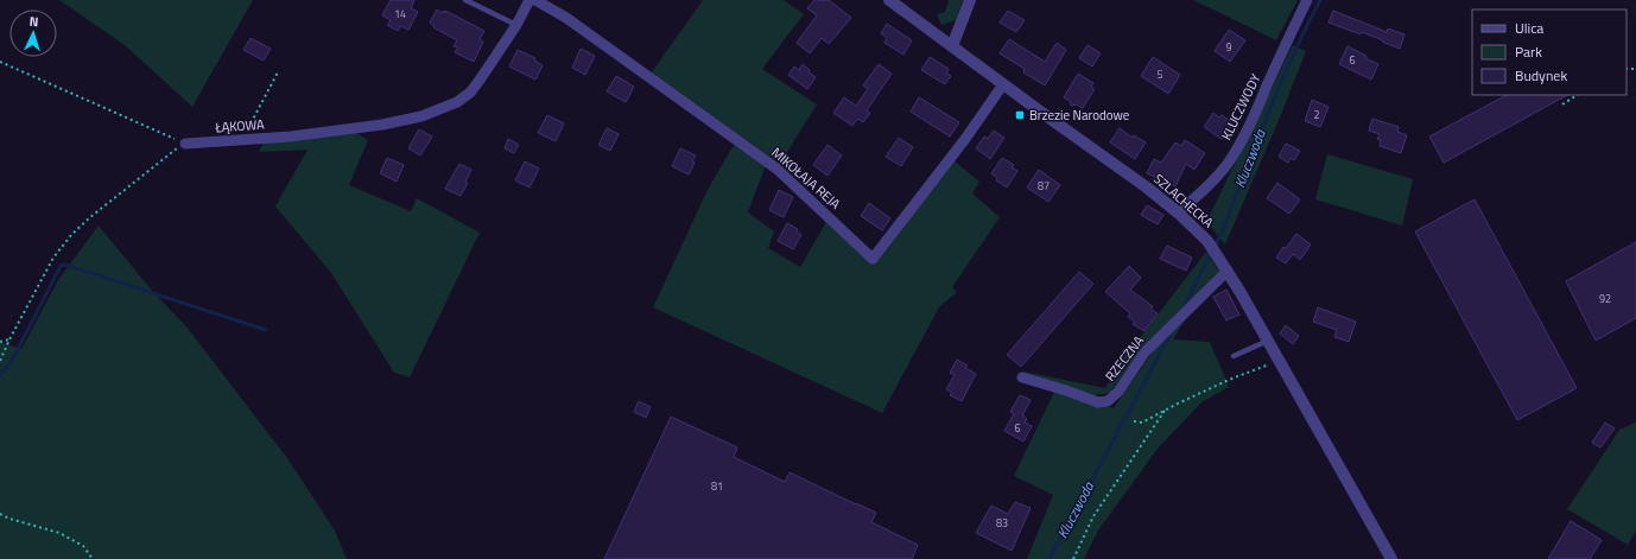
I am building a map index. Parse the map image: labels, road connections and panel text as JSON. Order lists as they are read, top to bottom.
{
  "streets": {
    "street": [
      "KLUCZWODY",
      "ŁĄKOWA",
      "MIKOŁAJA REJA",
      "SZLACHECKA",
      "RZECZNA"
    ]
  },
  "crossings": [
    ["KLUCZWODY", "SZLACHECKA"],
    ["MIKOŁAJA REJA", "SZLACHECKA"],
    ["SZLACHECKA", "RZECZNA"]
  ],
  "water": ["Kluczwoda"],
  "places": {
    "transit": ["Brzezie Narodowe"]
  },
  "house_numbers": [
    "14",
    "9",
    "6",
    "5",
    "2",
    "87",
    "92",
    "6",
    "81",
    "83"
  ],
  "legend": ["Ulica", "Park", "Budynek"],
  "north": "top"
}
